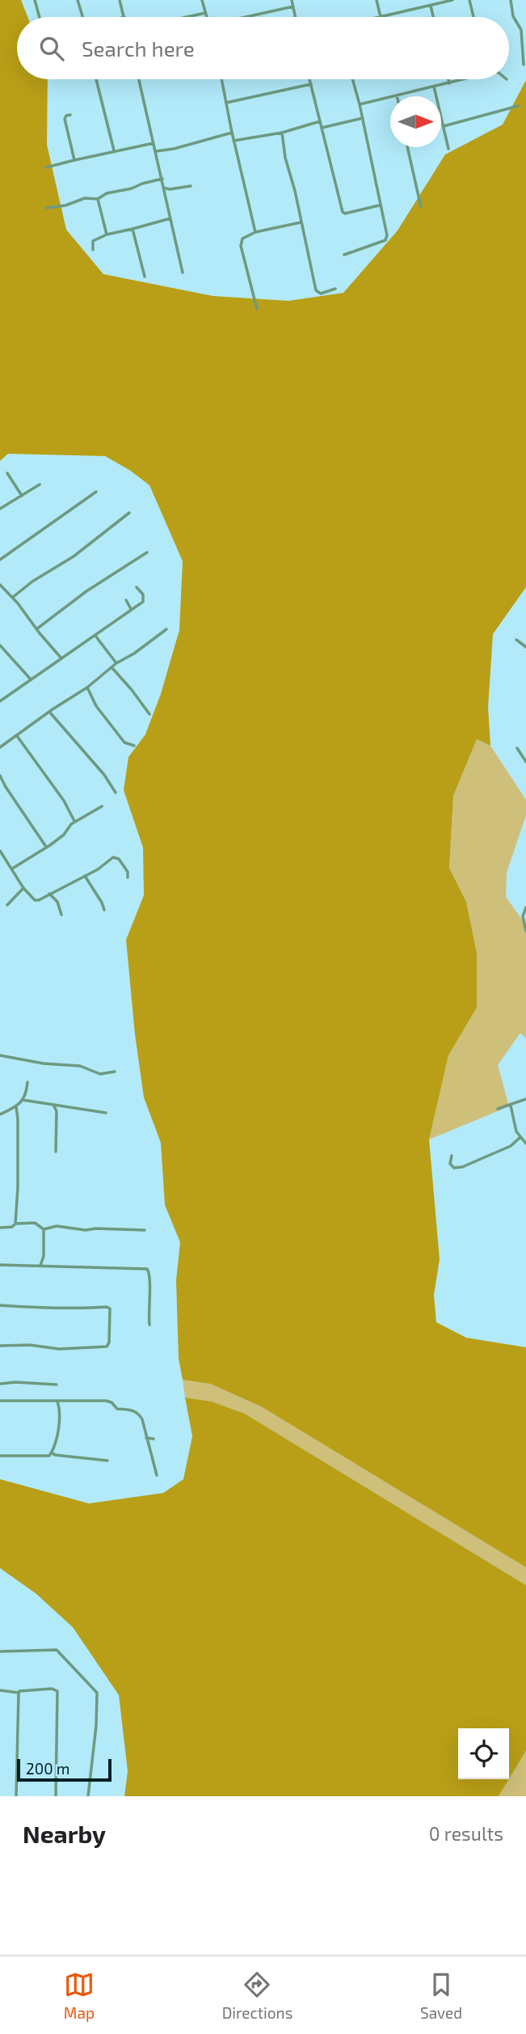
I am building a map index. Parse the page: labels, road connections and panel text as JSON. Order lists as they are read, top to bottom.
{
  "scale_bar": "200 m",
  "north": "right",
  "page": {
    "search": "Search here",
    "scale": "200 m",
    "heading": ["Nearby", "0 results"],
    "nav": ["Map", "Directions", "Saved"]
  }
}
